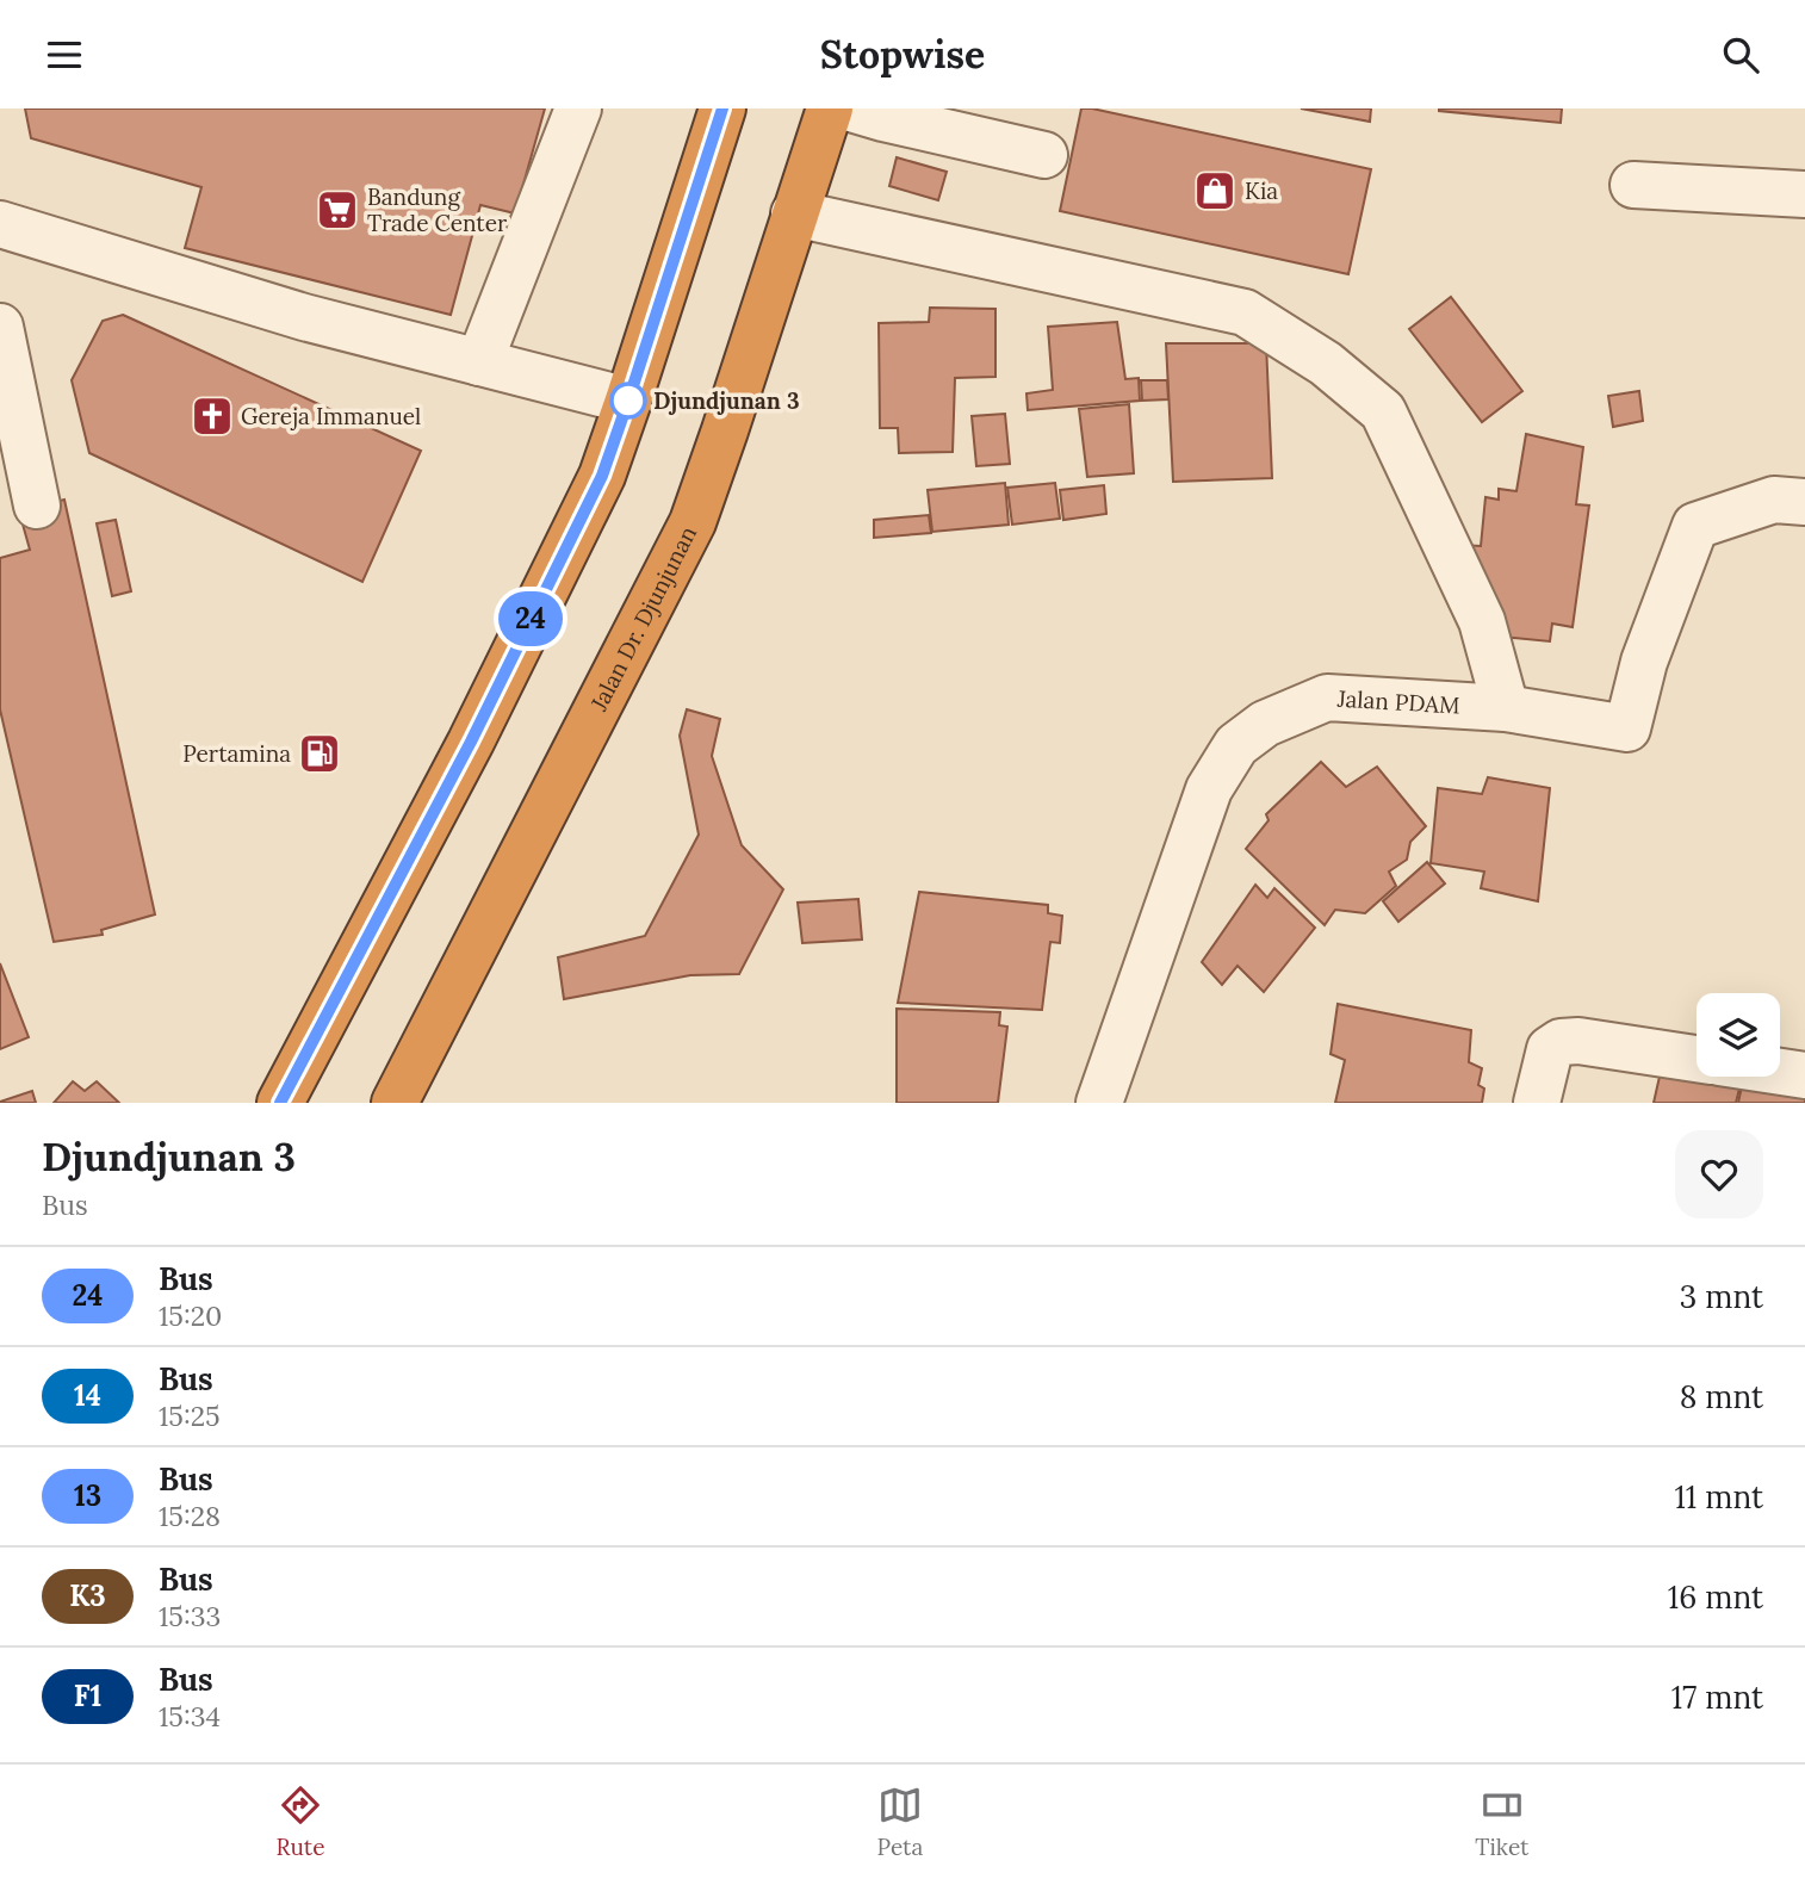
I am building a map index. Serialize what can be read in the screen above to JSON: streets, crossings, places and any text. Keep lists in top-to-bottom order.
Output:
{
  "streets": {
    "highway": ["Jalan Dr. Djunjunan"],
    "street": ["Jalan PDAM"]
  },
  "places": {
    "shop": ["Kia"],
    "supermarket": ["Bandung Trade Center"],
    "other": ["Djundjunan 3"],
    "church": ["Gereja Immanuel"],
    "fuel station": ["Pertamina"]
  },
  "lines": ["bus line 24"],
  "page": {
    "header": "Stopwise",
    "on_map": "24",
    "heading": ["Djundjunan 3", "Bus"],
    "list": [
      {
        "mark": "24",
        "name": "Bus",
        "note": "15:20",
        "value": "3 mnt"
      },
      {
        "mark": "14",
        "name": "Bus",
        "note": "15:25",
        "value": "8 mnt"
      },
      {
        "mark": "13",
        "name": "Bus",
        "note": "15:28",
        "value": "11 mnt"
      },
      {
        "mark": "K3",
        "name": "Bus",
        "note": "15:33",
        "value": "16 mnt"
      },
      {
        "mark": "F1",
        "name": "Bus",
        "note": "15:34",
        "value": "17 mnt"
      }
    ],
    "tabs": ["Rute", "Peta", "Tiket"]
  }
}
